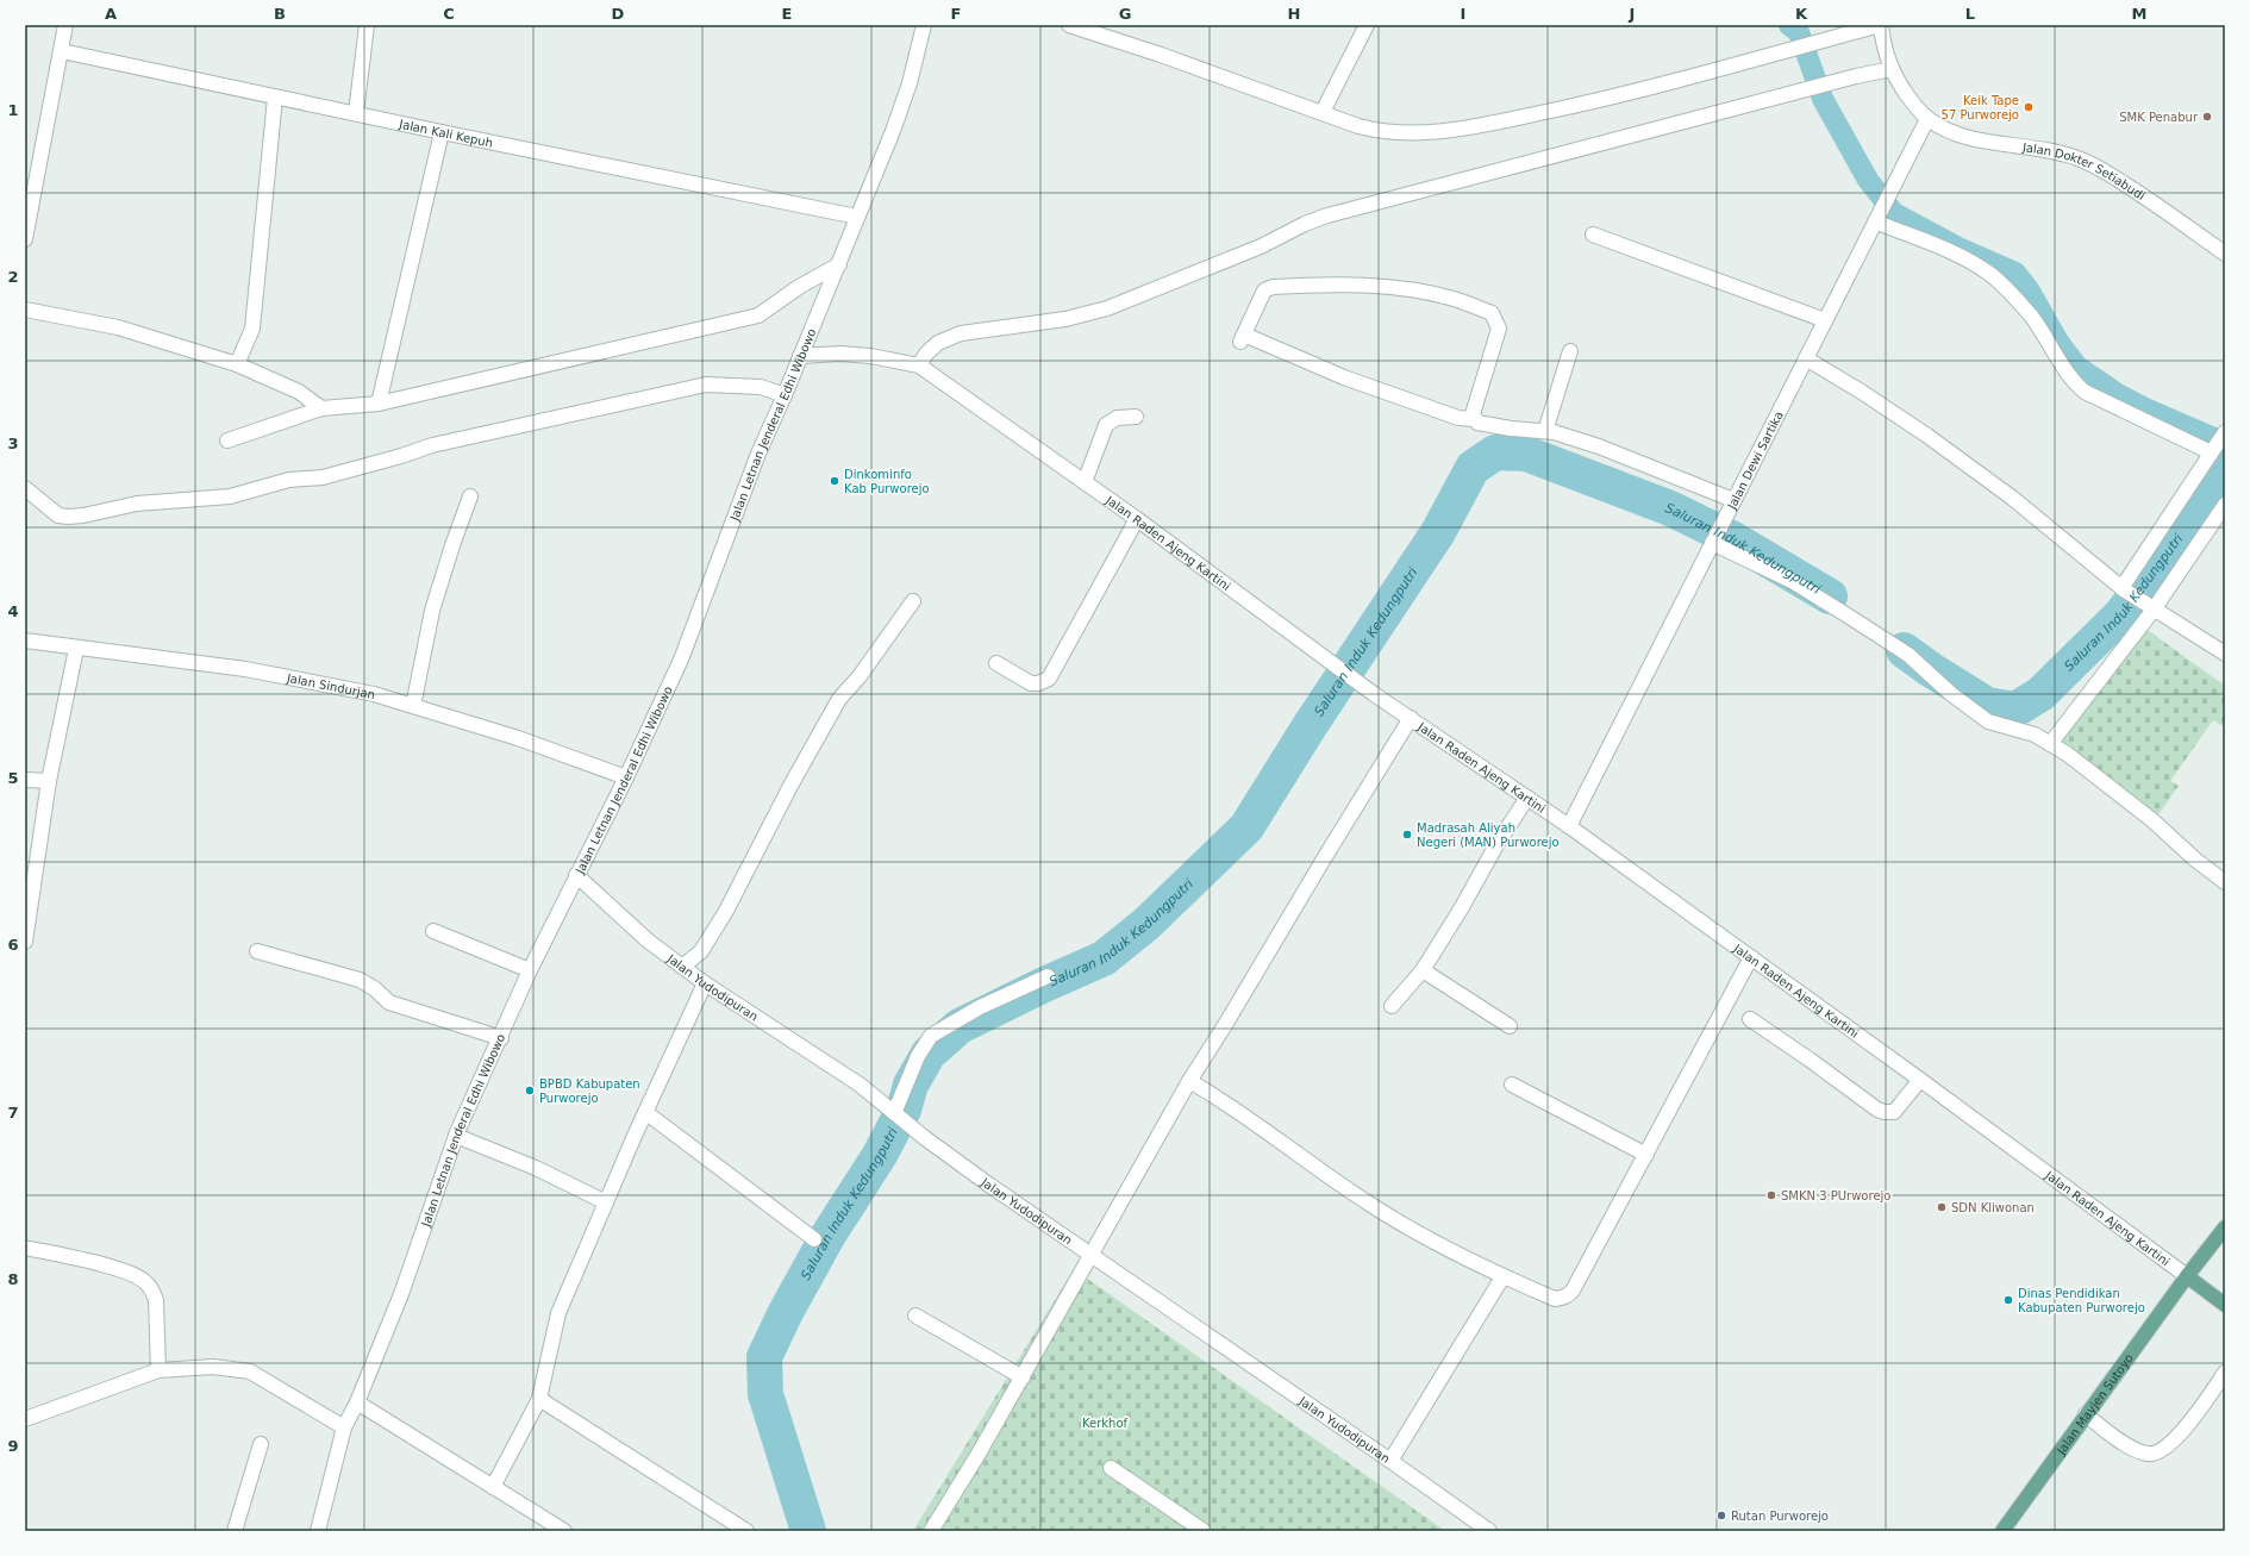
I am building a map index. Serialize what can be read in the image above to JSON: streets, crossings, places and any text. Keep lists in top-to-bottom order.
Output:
{
  "streets": {
    "main road": ["Jalan Mayjen Sutoyo"],
    "street": [
      "Jalan Kali Kepuh",
      "Jalan Dokter Setiabudi",
      "Jalan Letnan Jenderal Edhi Wibowo",
      "Jalan Dewi Sartika",
      "Jalan Raden Ajeng Kartini",
      "Jalan Sindurjan",
      "Jalan Yudodipuran"
    ]
  },
  "crossings": [
    ["Jalan Kali Kepuh", "Jalan Letnan Jenderal Edhi Wibowo"],
    ["Jalan Dokter Setiabudi", "Jalan Dewi Sartika"],
    ["Jalan Letnan Jenderal Edhi Wibowo", "Jalan Raden Ajeng Kartini"],
    ["Jalan Letnan Jenderal Edhi Wibowo", "Jalan Sindurjan"],
    ["Jalan Letnan Jenderal Edhi Wibowo", "Jalan Yudodipuran"],
    ["Jalan Dewi Sartika", "Jalan Raden Ajeng Kartini"],
    ["Jalan Raden Ajeng Kartini", "Jalan Mayjen Sutoyo"]
  ],
  "water": ["Saluran Induk Kedungputri"],
  "parks": ["Kerkhof"],
  "places": [
    "Keik Tape 57 Purworejo",
    "SMK Penabur",
    "Dinkominfo Kab Purworejo",
    "Madrasah Aliyah Negeri (MAN) Purworejo",
    "BPBD Kabupaten Purworejo",
    "SMKN 3 PUrworejo",
    "SDN Kliwonan",
    "Dinas Pendidikan Kabupaten Purworejo",
    "Rutan Purworejo"
  ],
  "grid": {
    "columns": [
      "A",
      "B",
      "C",
      "D",
      "E",
      "F",
      "G",
      "H",
      "I",
      "J",
      "K",
      "L",
      "M"
    ],
    "rows": [
      "1",
      "2",
      "3",
      "4",
      "5",
      "6",
      "7",
      "8",
      "9"
    ]
  }
}
